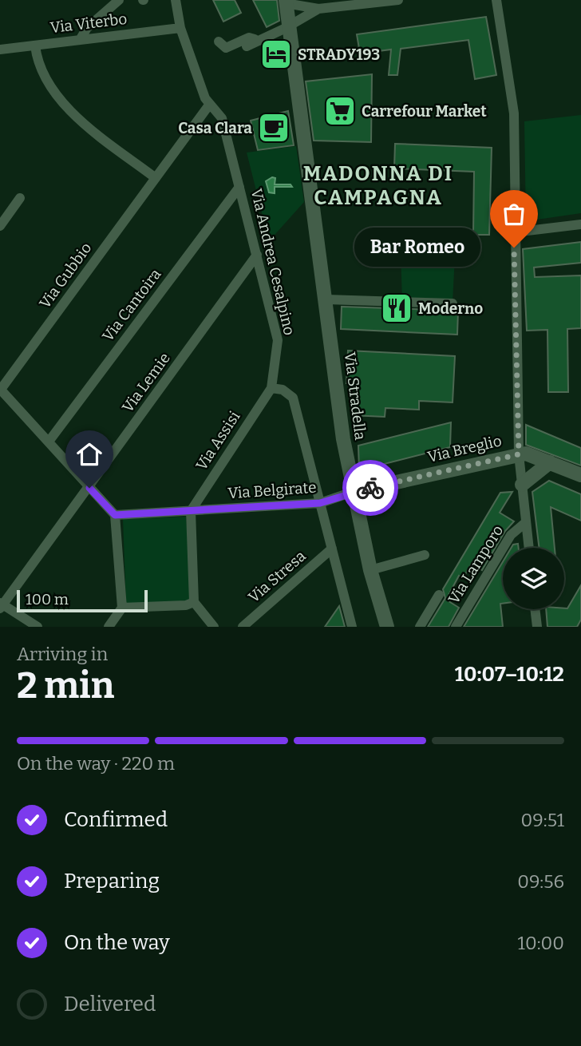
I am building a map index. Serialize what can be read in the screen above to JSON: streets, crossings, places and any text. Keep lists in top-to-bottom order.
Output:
{
  "streets": {
    "street": [
      "Via Viterbo",
      "Via Andrea Cesalpino",
      "Via Gubbio",
      "Via Cantoira",
      "Via Lemie",
      "Via Stradella",
      "Via Assisi",
      "Via Breglio",
      "Via Belgirate",
      "Via Lamporo",
      "Via Stresa"
    ]
  },
  "crossings": [
    ["Via Andrea Cesalpino", "Via Gubbio"],
    ["Via Andrea Cesalpino", "Via Cantoira"],
    ["Via Andrea Cesalpino", "Via Lemie"],
    ["Via Andrea Cesalpino", "Via Assisi"],
    ["Via Stradella", "Via Breglio"],
    ["Via Stradella", "Via Belgirate"],
    ["Via Assisi", "Via Belgirate"],
    ["Via Breglio", "Via Belgirate"]
  ],
  "districts": ["MADONNA DI CAMPAGNA"],
  "places": {
    "hotel": ["STRADY193"],
    "supermarket": ["Carrefour Market"],
    "cafe": ["Casa Clara"],
    "other": ["Bar Romeo"],
    "restaurant": ["Moderno"]
  },
  "scale_bar": "100 m",
  "page": {
    "bubble": "Bar Romeo",
    "scale": "100 m",
    "heading": ["2 min", "Arriving in", "10:07–10:12"],
    "bar": "On the way · 220 m",
    "list": [
      ["Confirmed", "09:51"],
      ["Preparing", "09:56"],
      ["On the way", "10:00"],
      "Delivered"
    ]
  }
}
